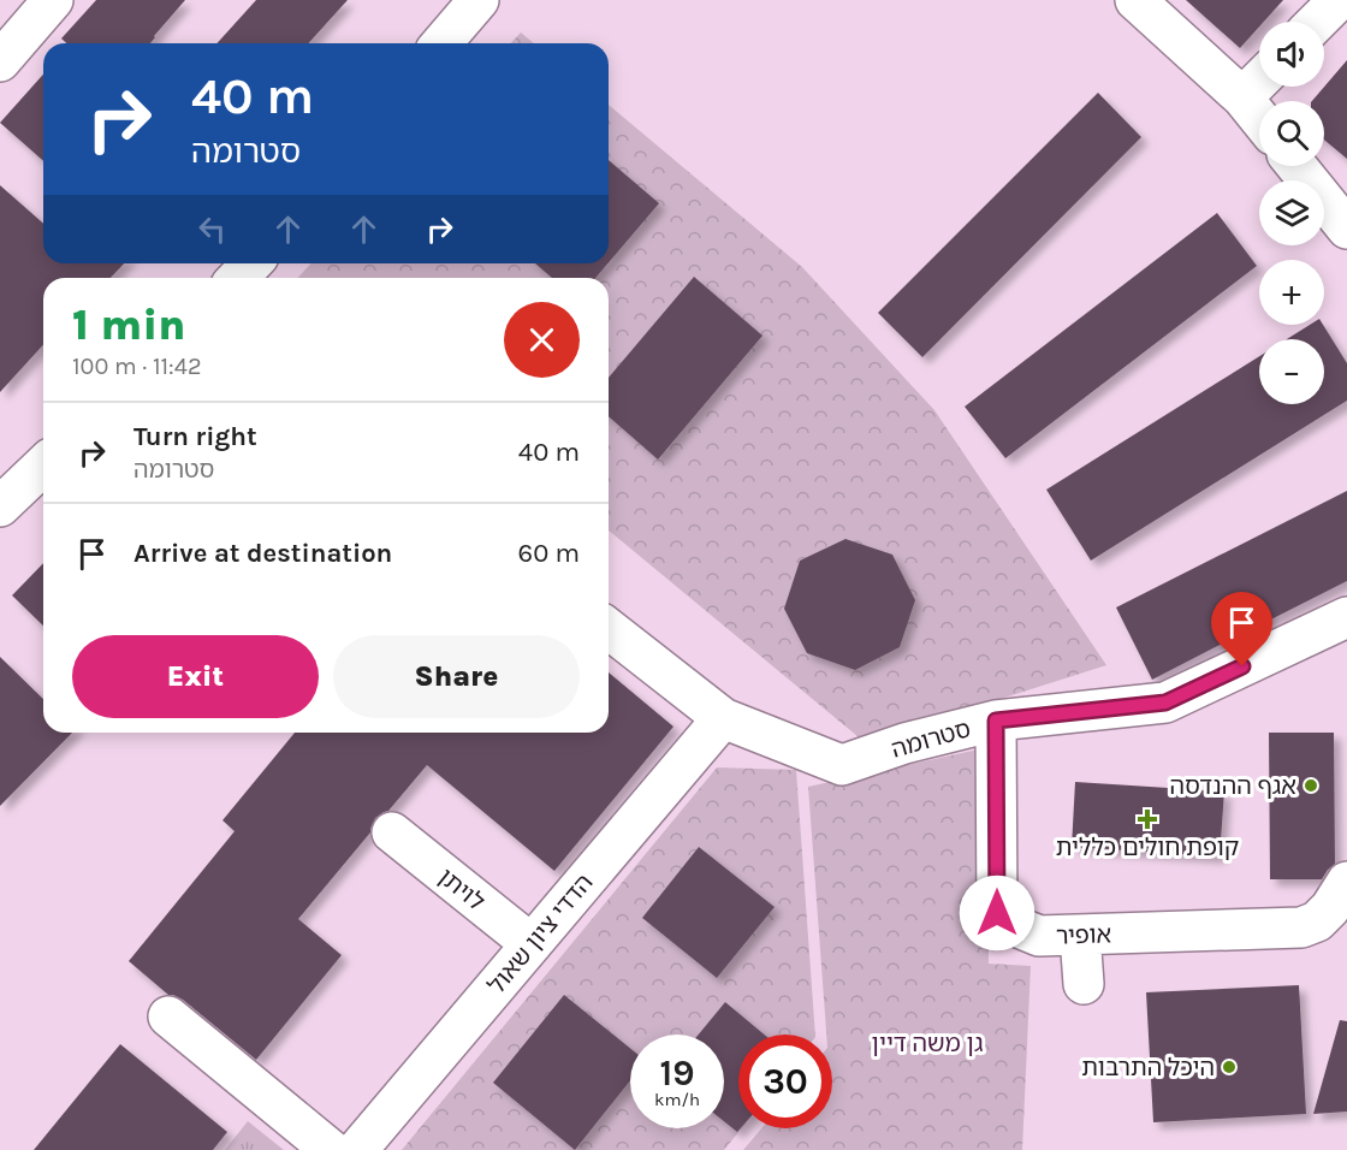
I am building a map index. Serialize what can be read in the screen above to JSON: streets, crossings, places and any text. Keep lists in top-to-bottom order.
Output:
{
  "streets": {
    "street": [
      "סטרומה",
      "לויתן",
      "הדדי ציון שאול",
      "אופיר"
    ]
  },
  "crossings": [
    ["סטרומה", "הדדי ציון שאול"],
    ["סטרומה", "אופיר"],
    ["לויתן", "הדדי ציון שאול"]
  ],
  "parks": ["גן משה דיין"],
  "places": {
    "other": ["אגף ההנדסה", "היכל התרבות"],
    "health": ["קופת חולים כללית"]
  },
  "page": {
    "map_buttons": ["+", "−"],
    "turn": ["40 m", "סטרומה"],
    "heading": ["1 min", "100 m · 11:42"],
    "list": [
      {
        "name": "Turn right",
        "note": "סטרומה",
        "value": "40 m"
      },
      {
        "name": "Arrive at destination",
        "value": "60 m"
      }
    ],
    "buttons": ["Exit", "Share"],
    "speed": "19 km/h",
    "limit": "30"
  }
}
